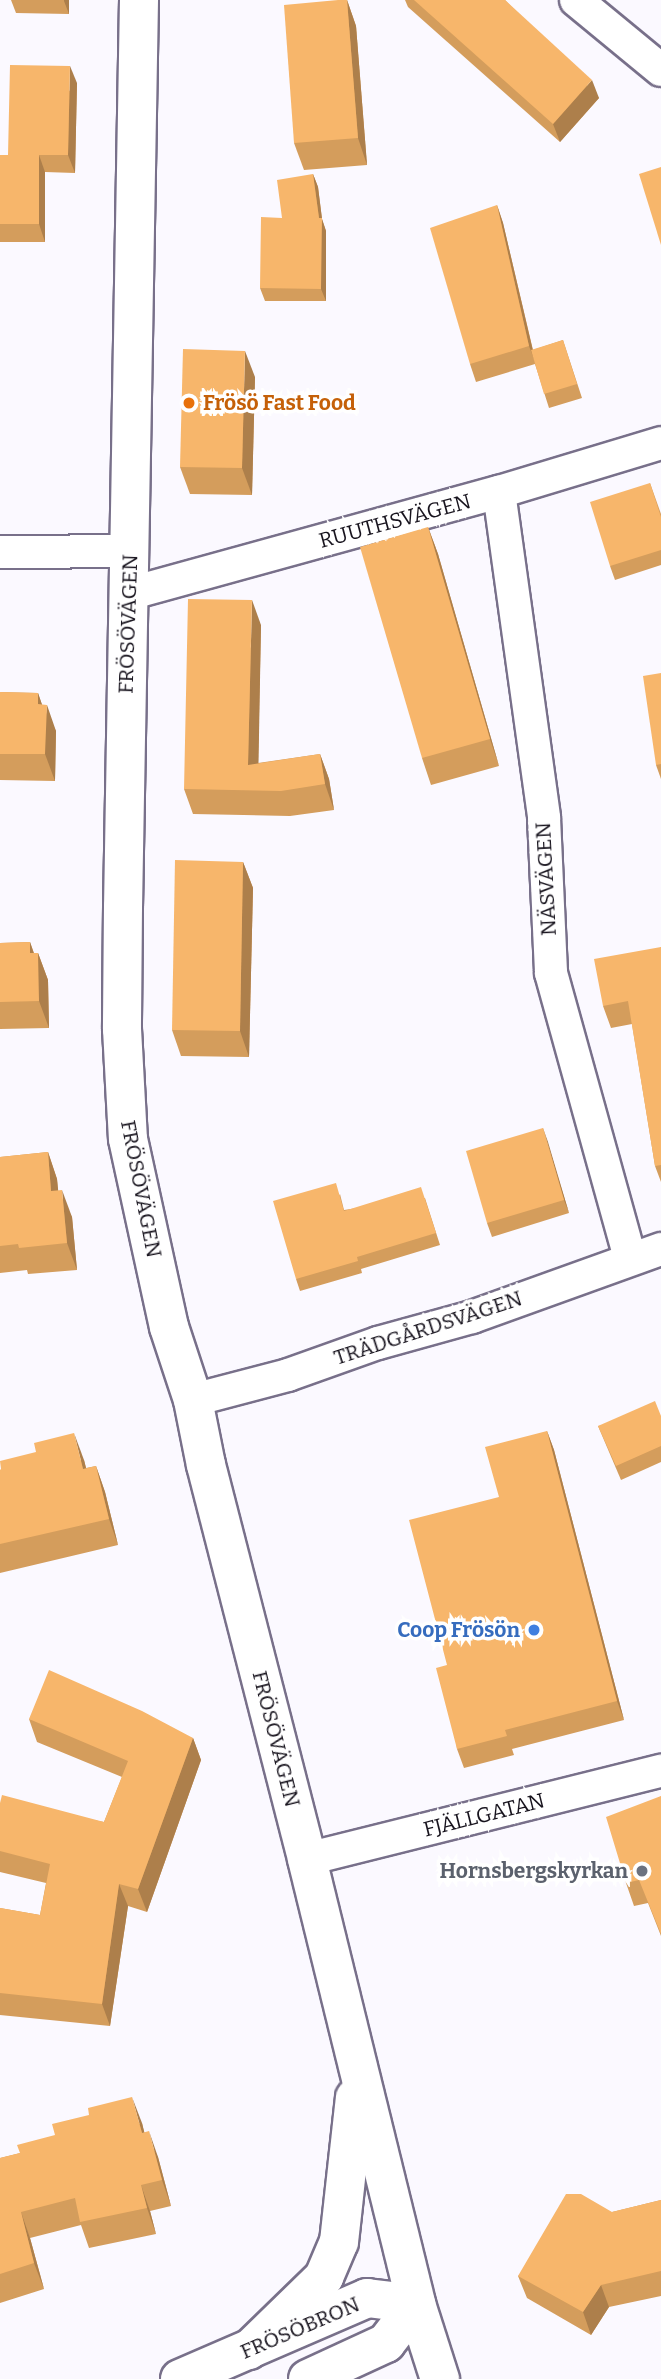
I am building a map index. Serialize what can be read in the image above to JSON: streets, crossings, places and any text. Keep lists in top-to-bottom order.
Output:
{
  "streets": {
    "street": [
      "RUUTHSVÄGEN",
      "FRÖSÖVÄGEN",
      "NÄSVÄGEN",
      "TRÄDGÅRDSVÄGEN",
      "FJÄLLGATAN",
      "FRÖSÖBRON"
    ]
  },
  "crossings": [
    ["RUUTHSVÄGEN", "FRÖSÖVÄGEN"],
    ["RUUTHSVÄGEN", "NÄSVÄGEN"],
    ["FRÖSÖVÄGEN", "TRÄDGÅRDSVÄGEN"],
    ["FRÖSÖVÄGEN", "FJÄLLGATAN"],
    ["FRÖSÖVÄGEN", "FRÖSÖBRON"],
    ["NÄSVÄGEN", "TRÄDGÅRDSVÄGEN"]
  ],
  "places": ["Frösö Fast Food", "Coop Frösön", "Hornsbergskyrkan"]
}
